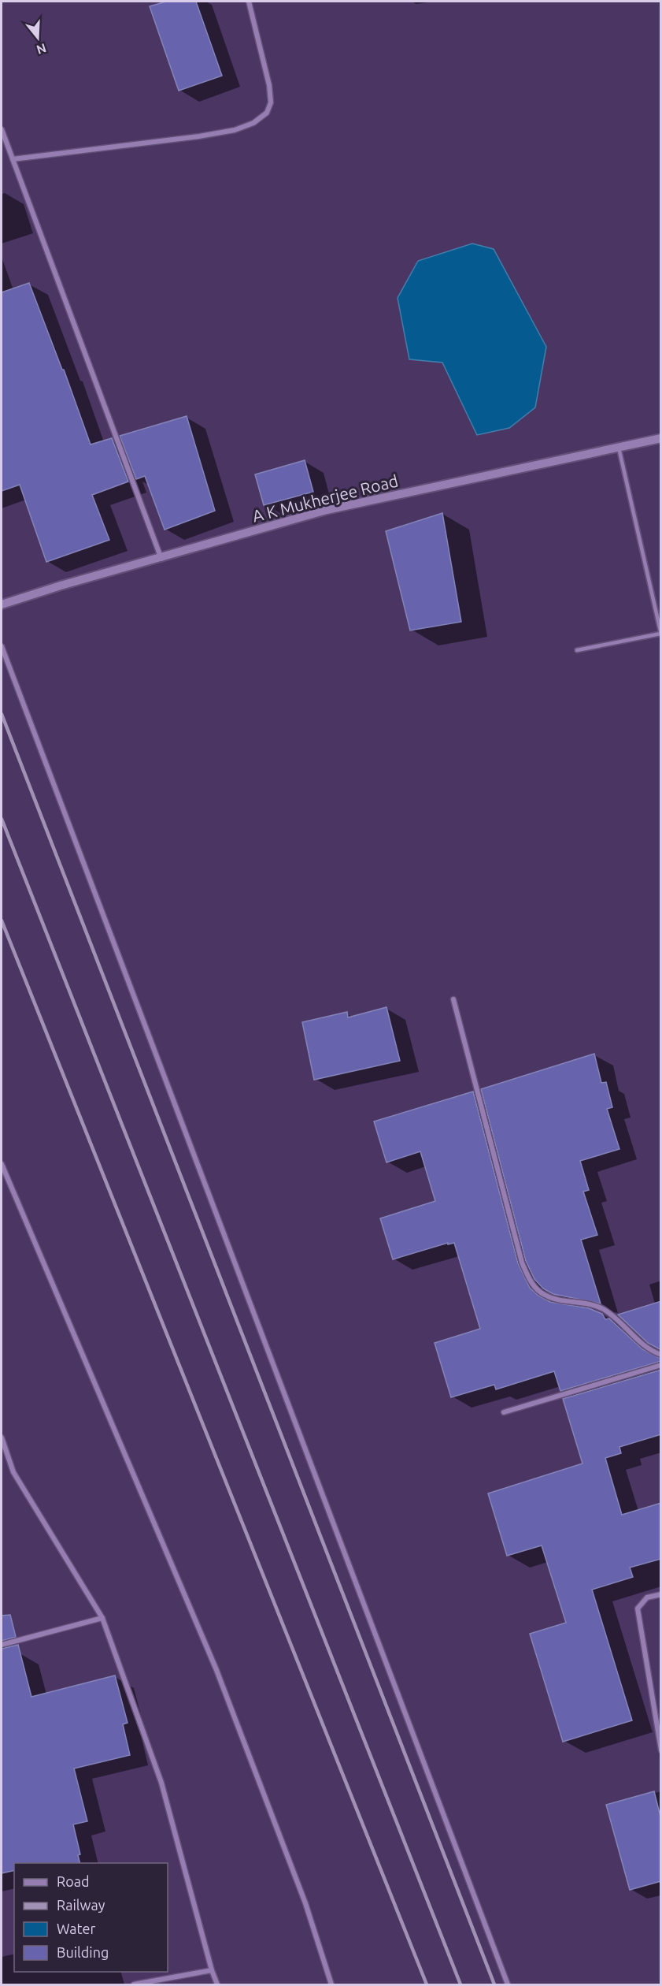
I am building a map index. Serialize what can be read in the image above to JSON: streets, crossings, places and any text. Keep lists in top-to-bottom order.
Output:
{
  "streets": {
    "street": ["A K Mukherjee Road"]
  },
  "legend": [
    "Road",
    "Railway",
    "Water",
    "Building"
  ],
  "north": "bottom"
}
